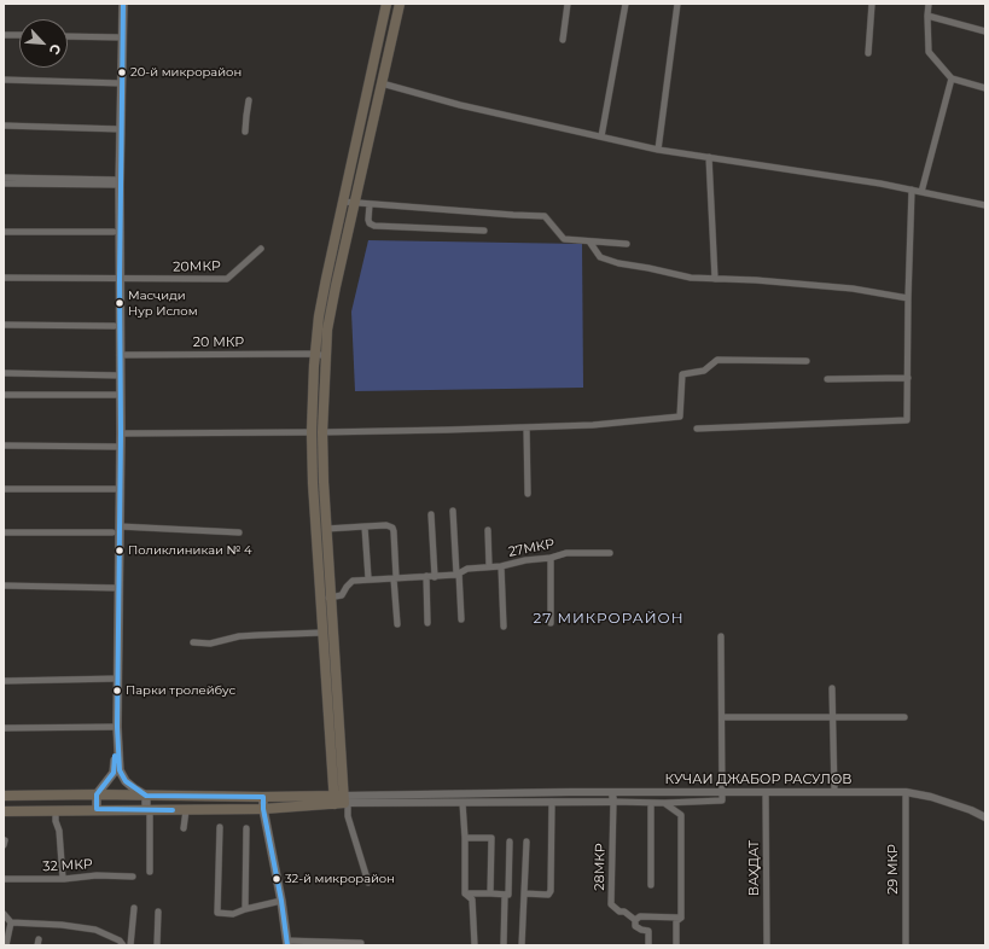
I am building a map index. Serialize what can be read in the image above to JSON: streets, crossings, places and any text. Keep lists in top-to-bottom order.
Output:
{
  "streets": {
    "street": [
      "20МКР",
      "20 МКР",
      "27МКР",
      "КУЧАИ ДЖАБОР РАСУЛОВ",
      "32 МКР",
      "28МКР",
      "ВАҲДАТ",
      "29 МКР"
    ]
  },
  "crossings": [
    ["КУЧАИ ДЖАБОР РАСУЛОВ", "ВАҲДАТ"],
    ["КУЧАИ ДЖАБОР РАСУЛОВ", "29 МКР"]
  ],
  "districts": ["27 МИКРОРАЙОН"],
  "places": [
    "20-й микрорайон",
    "Масҷиди Нур Ислом",
    "Поликлиникаи № 4",
    "Парки тролейбус",
    "32-й микрорайон"
  ],
  "north": "bottom right"
}
